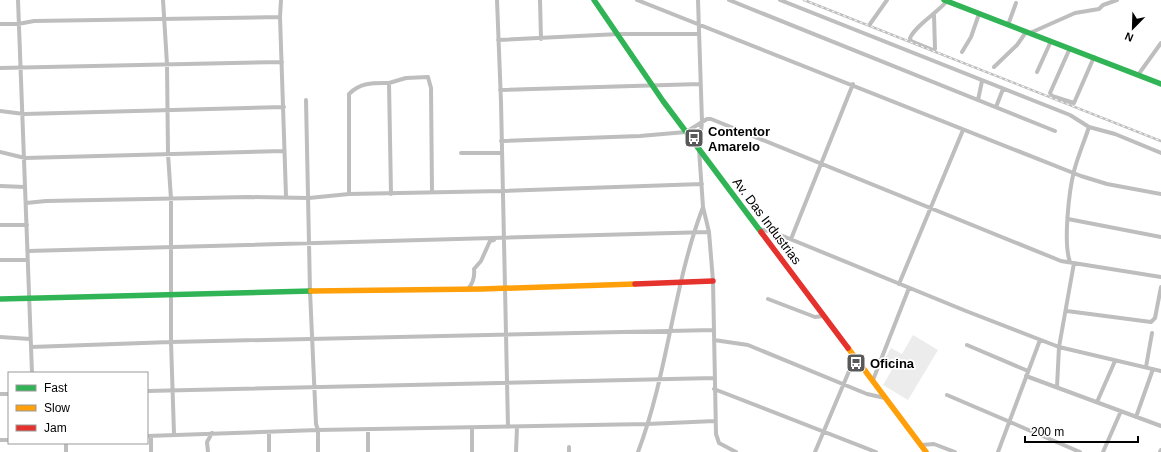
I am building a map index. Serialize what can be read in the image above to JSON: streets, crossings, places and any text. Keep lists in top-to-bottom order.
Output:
{
  "streets": {
    "street": ["Av. Das Industrias"]
  },
  "places": {
    "bus stop": ["Contentor Amarelo", "Oficina"]
  },
  "legend": ["Fast", "Slow", "Jam"],
  "scale_bar": "200 m",
  "north": "bottom left"
}
